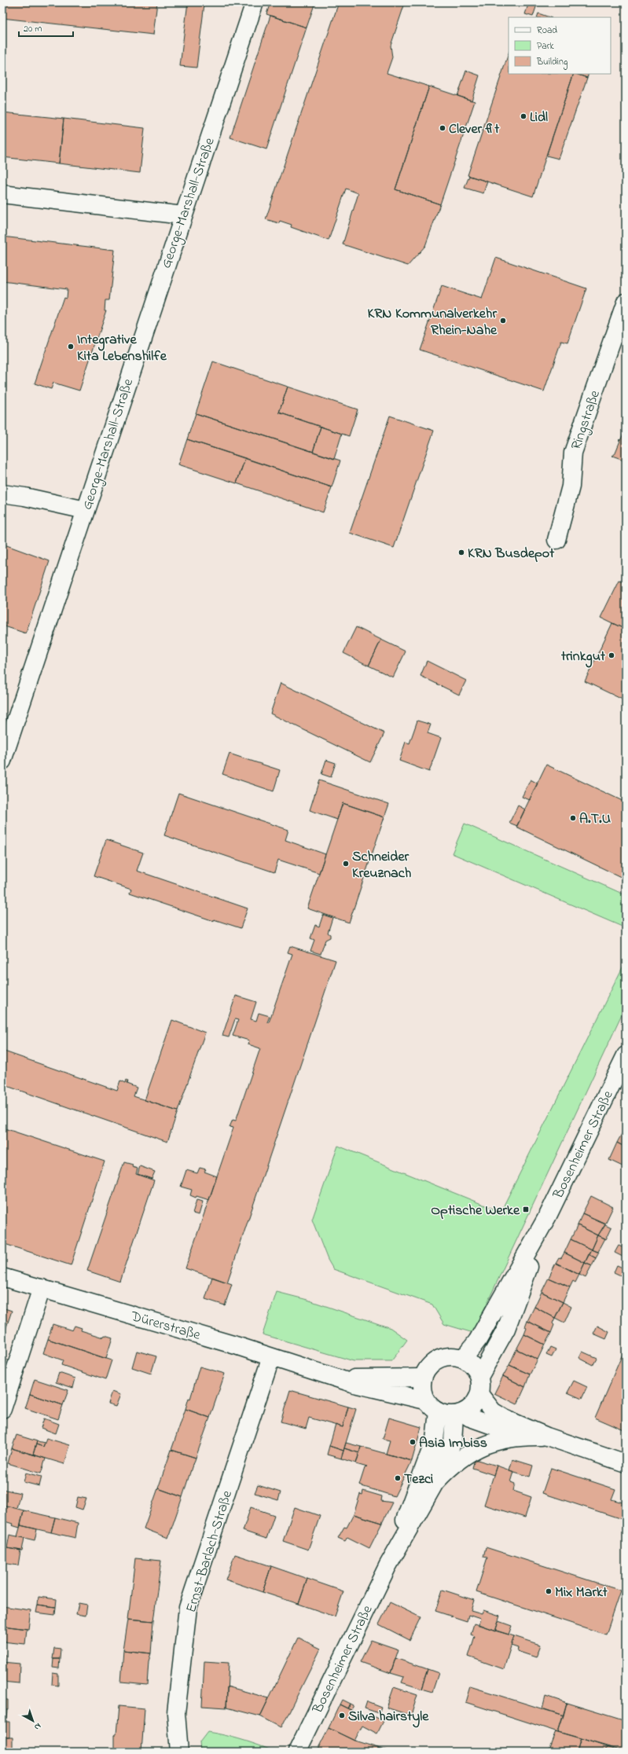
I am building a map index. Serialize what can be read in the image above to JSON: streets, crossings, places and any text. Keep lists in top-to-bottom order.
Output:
{
  "streets": {
    "street": [
      "George-Marshall-Straße",
      "Ringstraße",
      "Bosenheimer Straße",
      "Dürerstraße",
      "Ernst-Barlach-Straße"
    ]
  },
  "crossings": [
    ["Bosenheimer Straße", "Dürerstraße"],
    ["Dürerstraße", "Ernst-Barlach-Straße"]
  ],
  "places": {
    "other": [
      "Lidl",
      "Clever fit",
      "KRN Kommunalverkehr Rhein-Nahe",
      "Integrative Kita Lebenshilfe",
      "KRN Busdepot",
      "trinkgut",
      "A.T.U",
      "Schneider Kreuznach",
      "Asia Imbiss",
      "Tezci",
      "Mix Markt",
      "Silva hairstyle"
    ],
    "transit": ["Optische Werke"]
  },
  "legend": ["Road", "Park", "Building"],
  "scale_bar": "20 m",
  "north": "bottom right"
}
